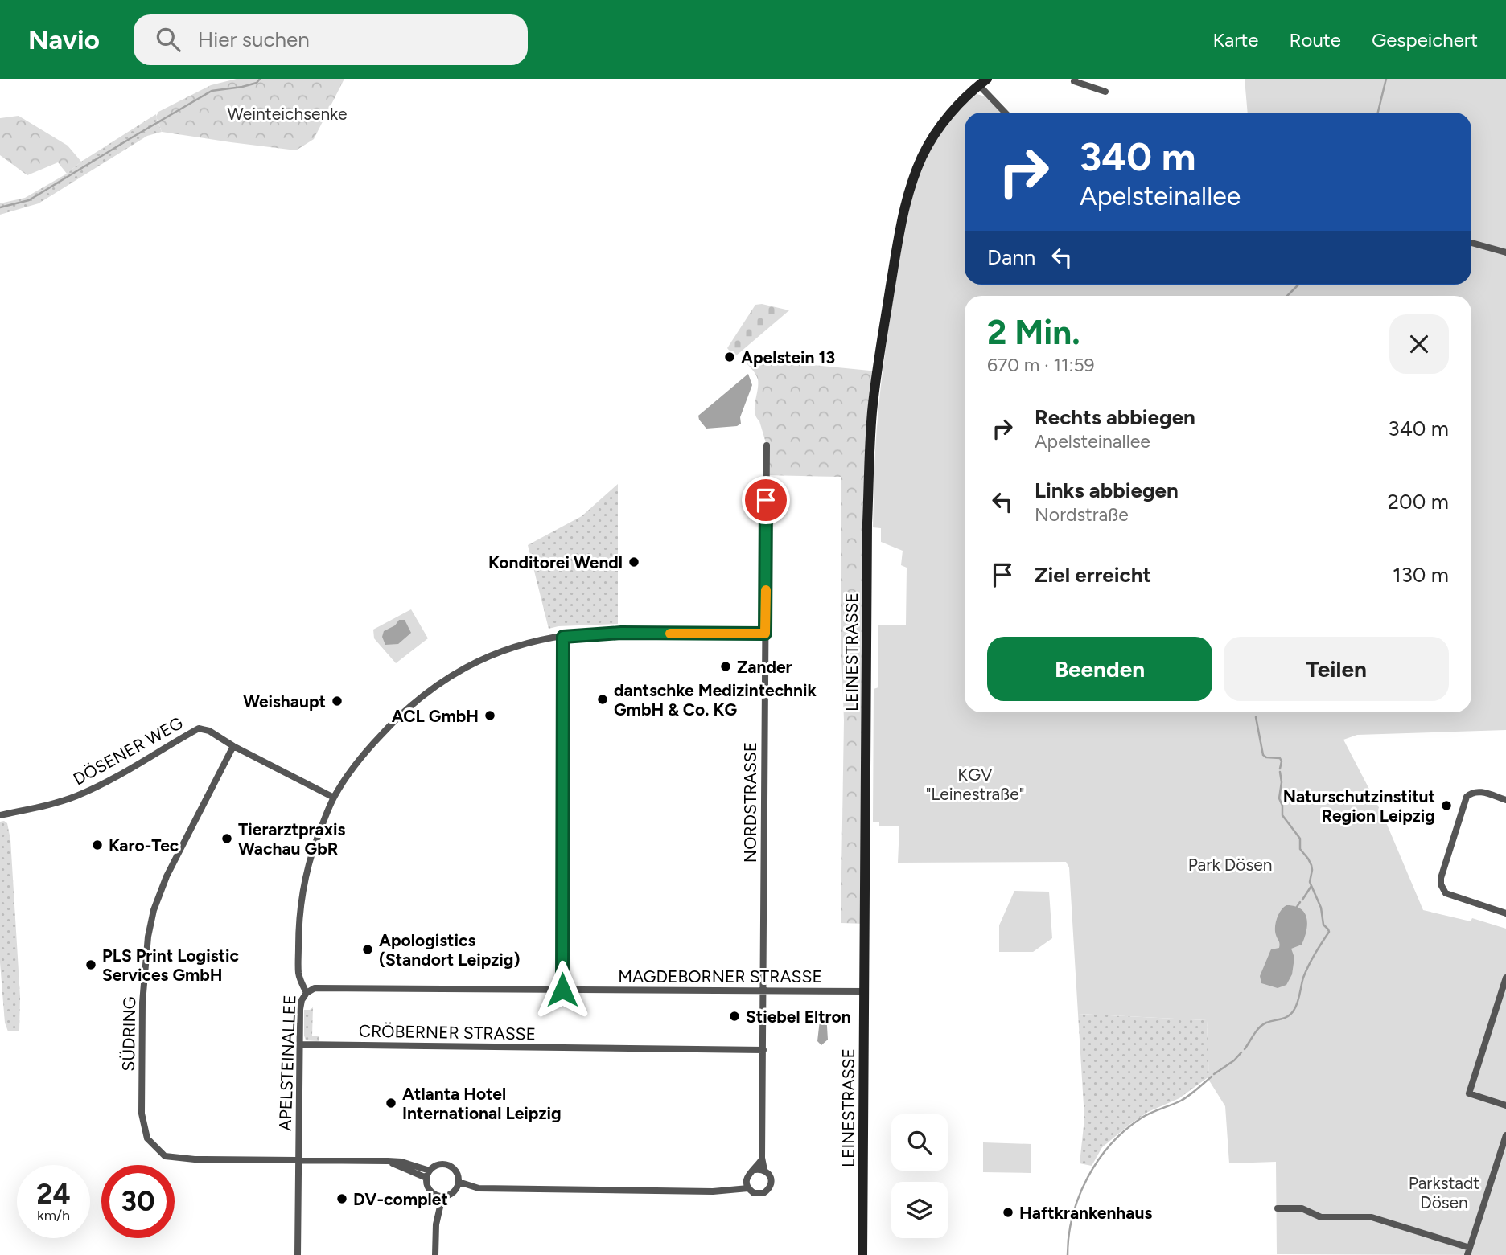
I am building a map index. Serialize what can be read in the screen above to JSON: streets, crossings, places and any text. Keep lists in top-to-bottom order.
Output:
{
  "streets": {
    "main road": ["LEINESTRASSE"],
    "street": [
      "DÖSENER WEG",
      "NORDSTRASSE",
      "MAGDEBORNER STRASSE",
      "CRÖBERNER STRASSE",
      "SÜDRING",
      "APELSTEINALLEE"
    ]
  },
  "crossings": [
    ["LEINESTRASSE", "MAGDEBORNER STRASSE"],
    ["DÖSENER WEG", "SÜDRING"],
    ["NORDSTRASSE", "MAGDEBORNER STRASSE"],
    ["NORDSTRASSE", "CRÖBERNER STRASSE"],
    ["NORDSTRASSE", "SÜDRING"],
    ["NORDSTRASSE", "APELSTEINALLEE"],
    ["MAGDEBORNER STRASSE", "APELSTEINALLEE"],
    ["CRÖBERNER STRASSE", "APELSTEINALLEE"],
    ["SÜDRING", "APELSTEINALLEE"]
  ],
  "parks": [
    "Weinteichsenke",
    "KGV \"Leinestraße\"",
    "Park Dösen",
    "Parkstadt Dösen"
  ],
  "places": [
    "Apelstein 13",
    "Konditorei Wendl",
    "Zander",
    "dantschke Medizintechnik GmbH & Co. KG",
    "Weishaupt",
    "ACL GmbH",
    "Naturschutzinstitut Region Leipzig",
    "Tierarztpraxis Wachau GbR",
    "Karo-Tec",
    "Apologistics (Standort Leipzig)",
    "PLS Print Logistic Services GmbH",
    "Stiebel Eltron",
    "Atlanta Hotel International Leipzig",
    "DV-complet",
    "Haftkrankenhaus"
  ],
  "page": {
    "header": "Navio",
    "search": "Hier suchen",
    "nav": ["Karte", "Route", "Gespeichert"],
    "turn": ["340 m", "Apelsteinallee"],
    "then": "Dann",
    "heading": ["2 Min.", "670 m · 11:59"],
    "list": [
      {
        "name": "Rechts abbiegen",
        "note": "Apelsteinallee",
        "value": "340 m"
      },
      {
        "name": "Links abbiegen",
        "note": "Nordstraße",
        "value": "200 m"
      },
      {
        "name": "Ziel erreicht",
        "value": "130 m"
      }
    ],
    "buttons": ["Beenden", "Teilen"],
    "speed": "24 km/h",
    "limit": "30"
  }
}
